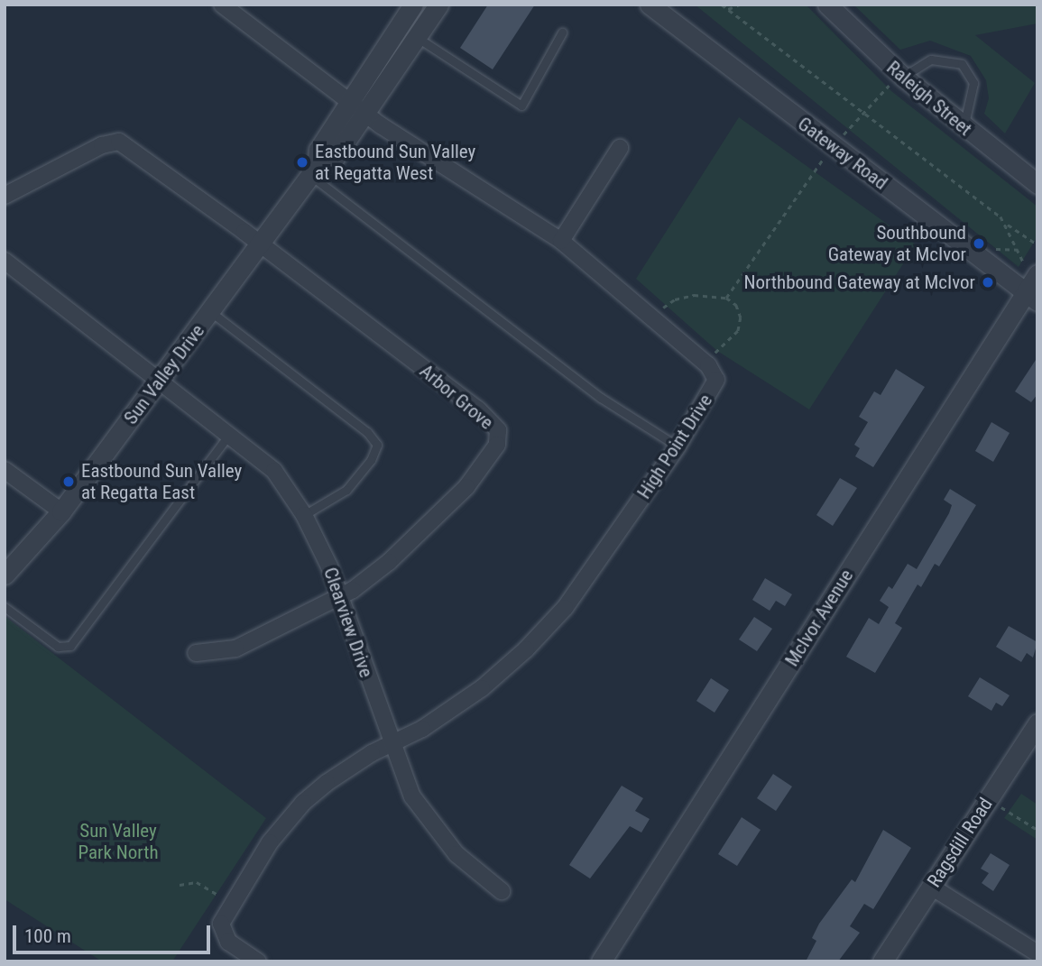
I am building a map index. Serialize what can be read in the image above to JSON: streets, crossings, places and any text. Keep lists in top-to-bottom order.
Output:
{
  "streets": {
    "street": [
      "Raleigh Street",
      "Gateway Road",
      "Sun Valley Drive",
      "Arbor Grove",
      "High Point Drive",
      "McIvor Avenue",
      "Clearview Drive",
      "Ragsdill Road"
    ]
  },
  "crossings": [
    ["Gateway Road", "McIvor Avenue"],
    ["Sun Valley Drive", "Arbor Grove"],
    ["Sun Valley Drive", "High Point Drive"],
    ["Sun Valley Drive", "Clearview Drive"],
    ["Arbor Grove", "Clearview Drive"],
    ["High Point Drive", "Clearview Drive"]
  ],
  "parks": ["Sun Valley Park North"],
  "places": [
    "Eastbound Sun Valley at Regatta West",
    "Southbound Gateway at McIvor",
    "Northbound Gateway at McIvor",
    "Eastbound Sun Valley at Regatta East"
  ],
  "scale_bar": "100 m"
}
